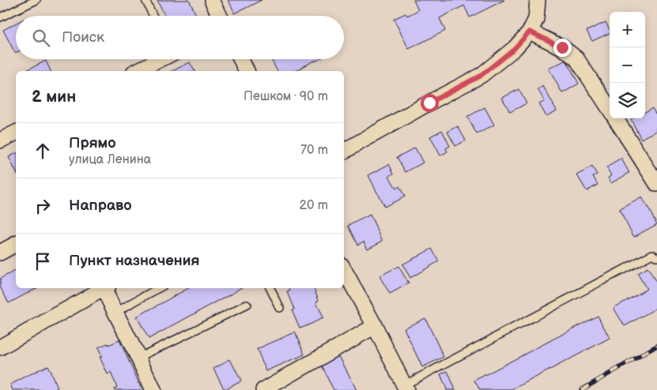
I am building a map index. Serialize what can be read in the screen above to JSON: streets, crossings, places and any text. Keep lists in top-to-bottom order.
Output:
{
  "page": {
    "map_buttons": ["+", "−"],
    "search": "Поиск",
    "heading": ["2 мин", "Пешком · 90 m"],
    "list": [
      ["Прямо", "улица Ленина", "70 m"],
      ["Направо", "20 m"],
      "Пункт назначения"
    ]
  }
}
